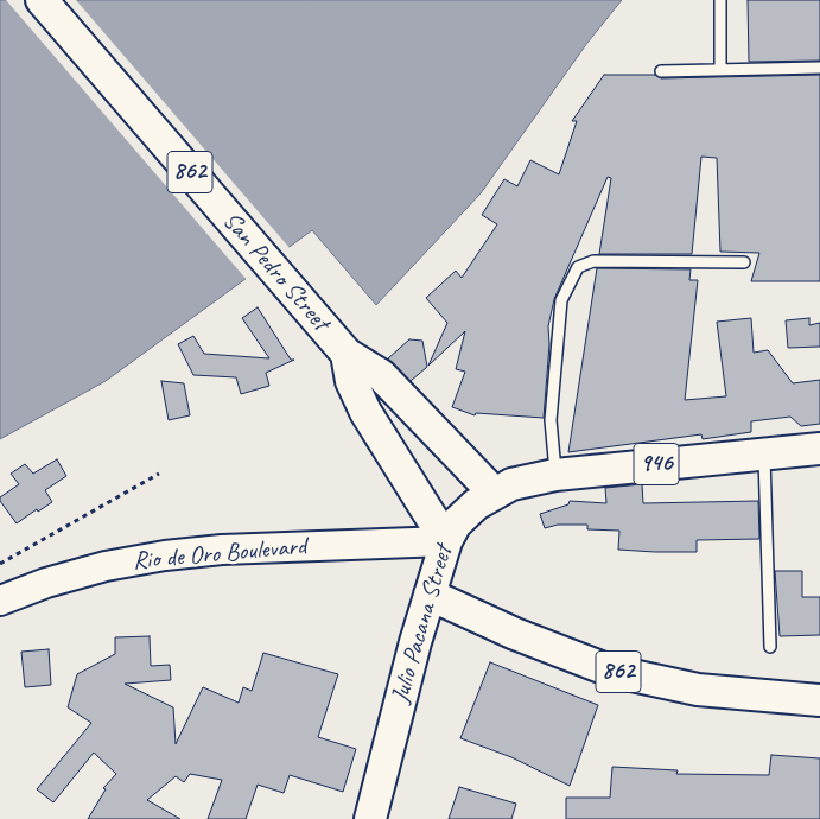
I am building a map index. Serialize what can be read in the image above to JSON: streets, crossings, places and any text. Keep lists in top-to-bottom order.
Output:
{
  "streets": {
    "main road": [
      "862",
      "San Pedro Street",
      "946",
      "Rio de Oro Boulevard",
      "Julio Pacana Street"
    ]
  },
  "crossings": [
    ["862", "Julio Pacana Street"],
    ["San Pedro Street", "Rio de Oro Boulevard"],
    ["San Pedro Street", "Julio Pacana Street"],
    ["Rio de Oro Boulevard", "Julio Pacana Street"]
  ]
}
